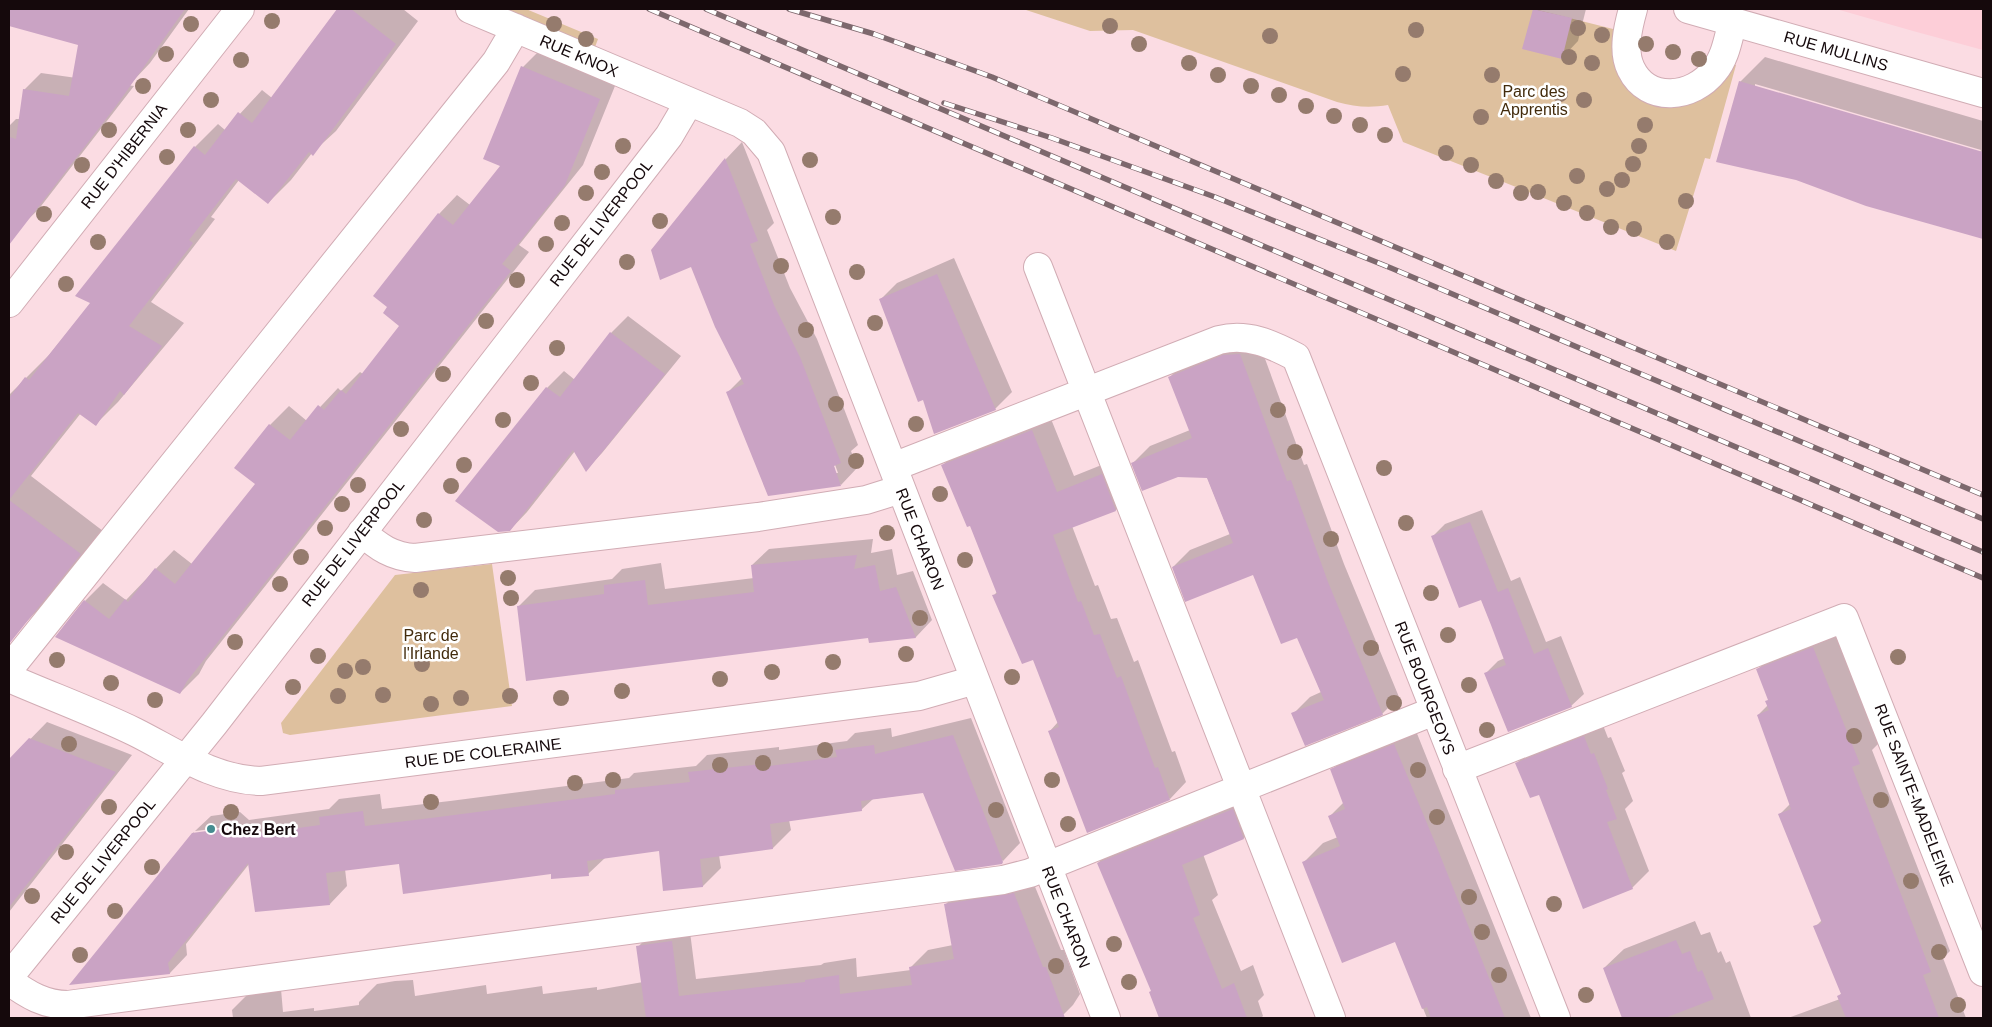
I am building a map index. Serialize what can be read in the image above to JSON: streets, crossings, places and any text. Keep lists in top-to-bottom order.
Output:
{
  "streets": {
    "street": [
      "RUE MULLINS",
      "RUE KNOX",
      "RUE D'HIBERNIA",
      "RUE DE LIVERPOOL",
      "RUE CHARON",
      "RUE BOURGEOYS",
      "RUE DE COLERAINE",
      "RUE SAINTE-MADELEINE"
    ]
  },
  "crossings": [
    ["RUE KNOX", "RUE DE LIVERPOOL"],
    ["RUE KNOX", "RUE CHARON"],
    ["RUE DE LIVERPOOL", "RUE CHARON"],
    ["RUE DE LIVERPOOL", "RUE DE COLERAINE"],
    ["RUE CHARON", "RUE DE COLERAINE"],
    ["RUE BOURGEOYS", "RUE SAINTE-MADELEINE"]
  ],
  "parks": ["Parc des Apprentis", "Parc de l'Irlande"],
  "places": ["Chez Bert"]
}
